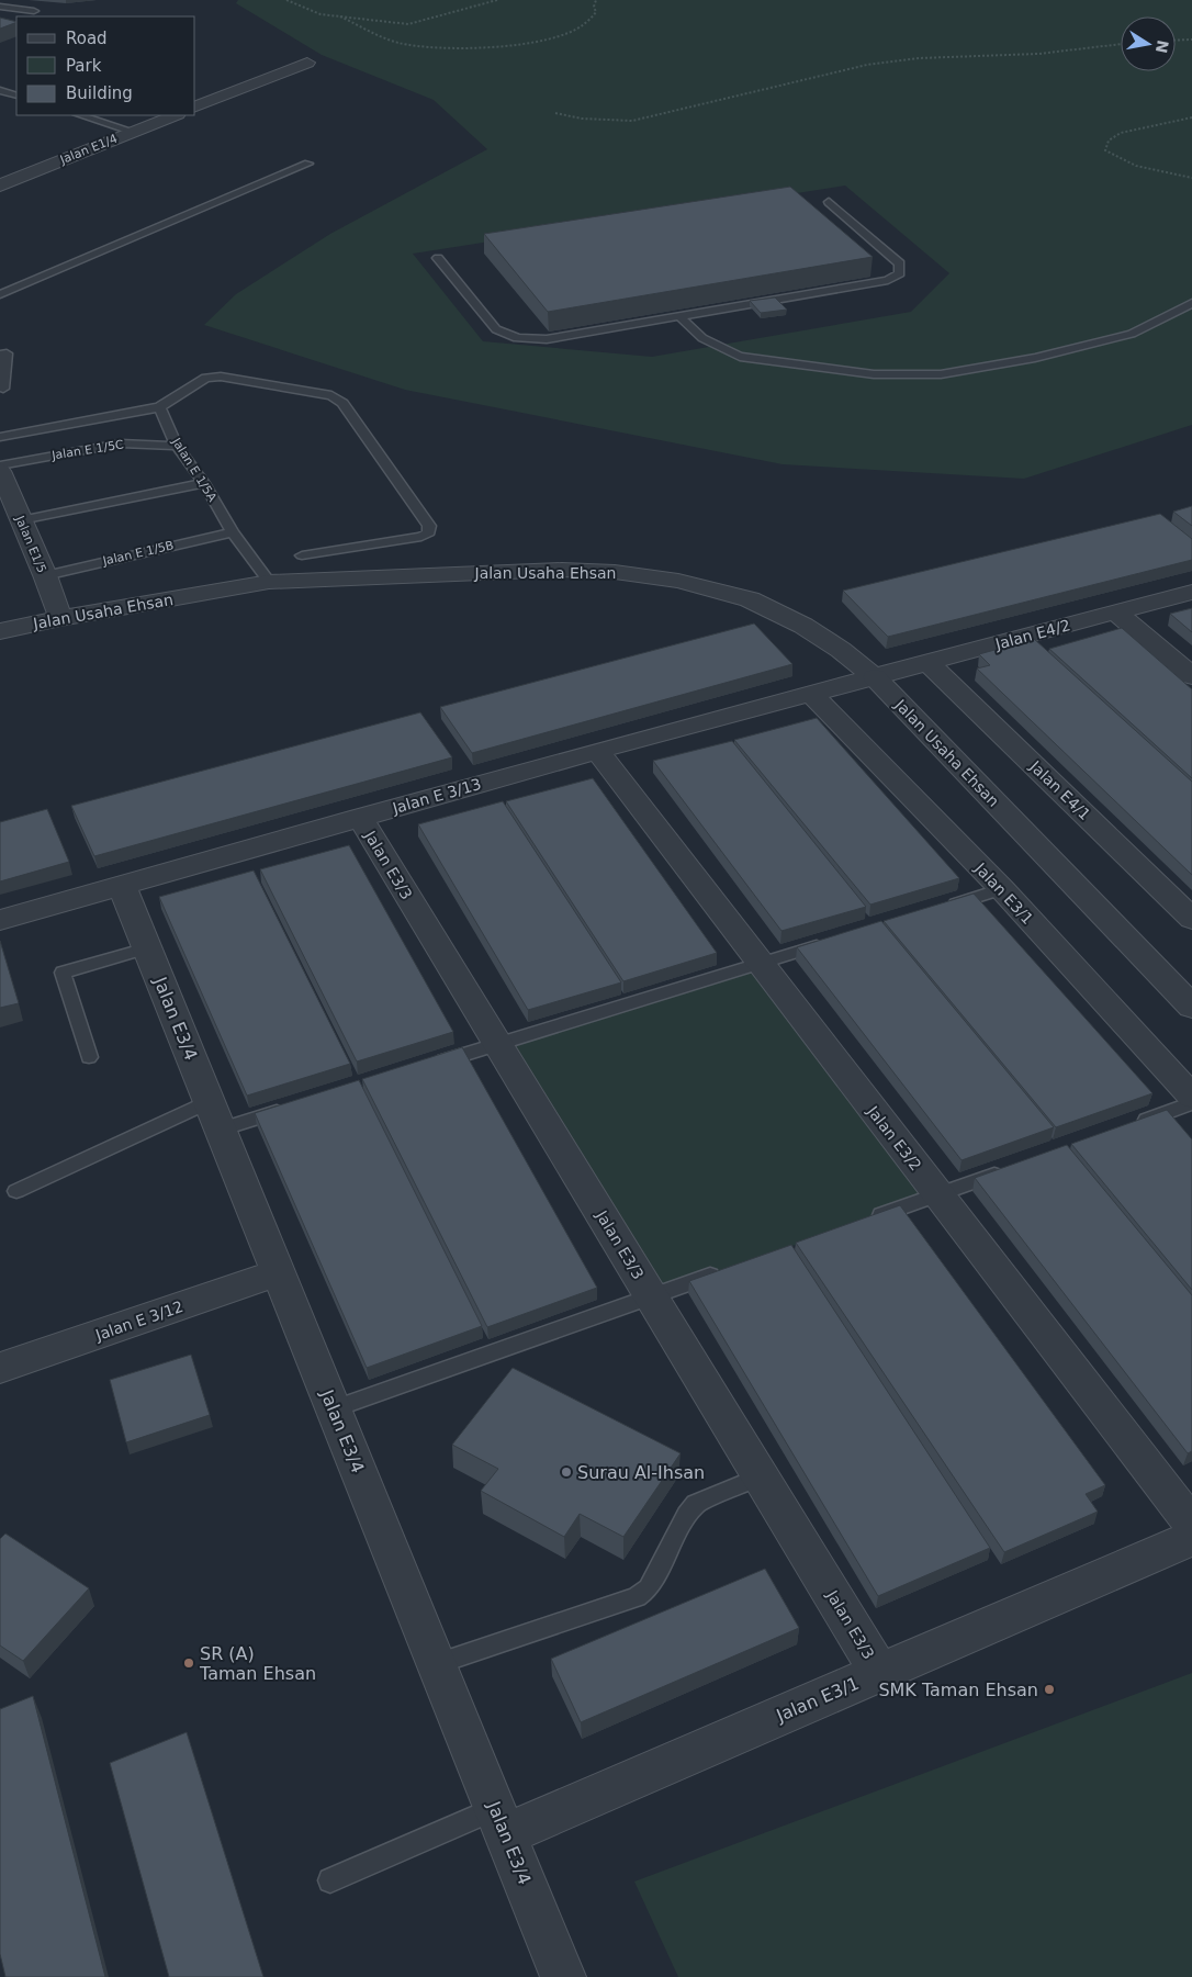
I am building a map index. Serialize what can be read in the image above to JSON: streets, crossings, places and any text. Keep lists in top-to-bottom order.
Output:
{
  "streets": {
    "street": [
      "Jalan E1/4",
      "Jalan E1/5",
      "Jalan Usaha Ehsan",
      "Jalan E4/2",
      "Jalan E4/1",
      "Jalan E 3/13",
      "Jalan E3/3",
      "Jalan E3/1",
      "Jalan E3/4",
      "Jalan E3/2",
      "Jalan E 3/12"
    ],
    "lane": ["Jalan E 1/5C", "Jalan E 1/5A", "Jalan E 1/5B"]
  },
  "crossings": [
    ["Jalan E 1/5C", "Jalan E 1/5A"],
    ["Jalan E 1/5A", "Jalan E 1/5B"],
    ["Jalan E 1/5A", "Jalan Usaha Ehsan"],
    ["Jalan E1/5", "Jalan E 1/5B"],
    ["Jalan E1/5", "Jalan Usaha Ehsan"],
    ["Jalan Usaha Ehsan", "Jalan E4/2"],
    ["Jalan Usaha Ehsan", "Jalan E 3/13"],
    ["Jalan E4/2", "Jalan E4/1"],
    ["Jalan E4/2", "Jalan E 3/13"],
    ["Jalan E 3/13", "Jalan E3/3"],
    ["Jalan E 3/13", "Jalan E3/1"],
    ["Jalan E 3/13", "Jalan E3/4"],
    ["Jalan E 3/13", "Jalan E3/2"],
    ["Jalan E3/3", "Jalan E3/1"],
    ["Jalan E3/1", "Jalan E3/4"],
    ["Jalan E3/4", "Jalan E 3/12"]
  ],
  "places": ["Surau Al-Ihsan", "SR (A) Taman Ehsan", "SMK Taman Ehsan"],
  "legend": ["Road", "Park", "Building"],
  "north": "right"
}
